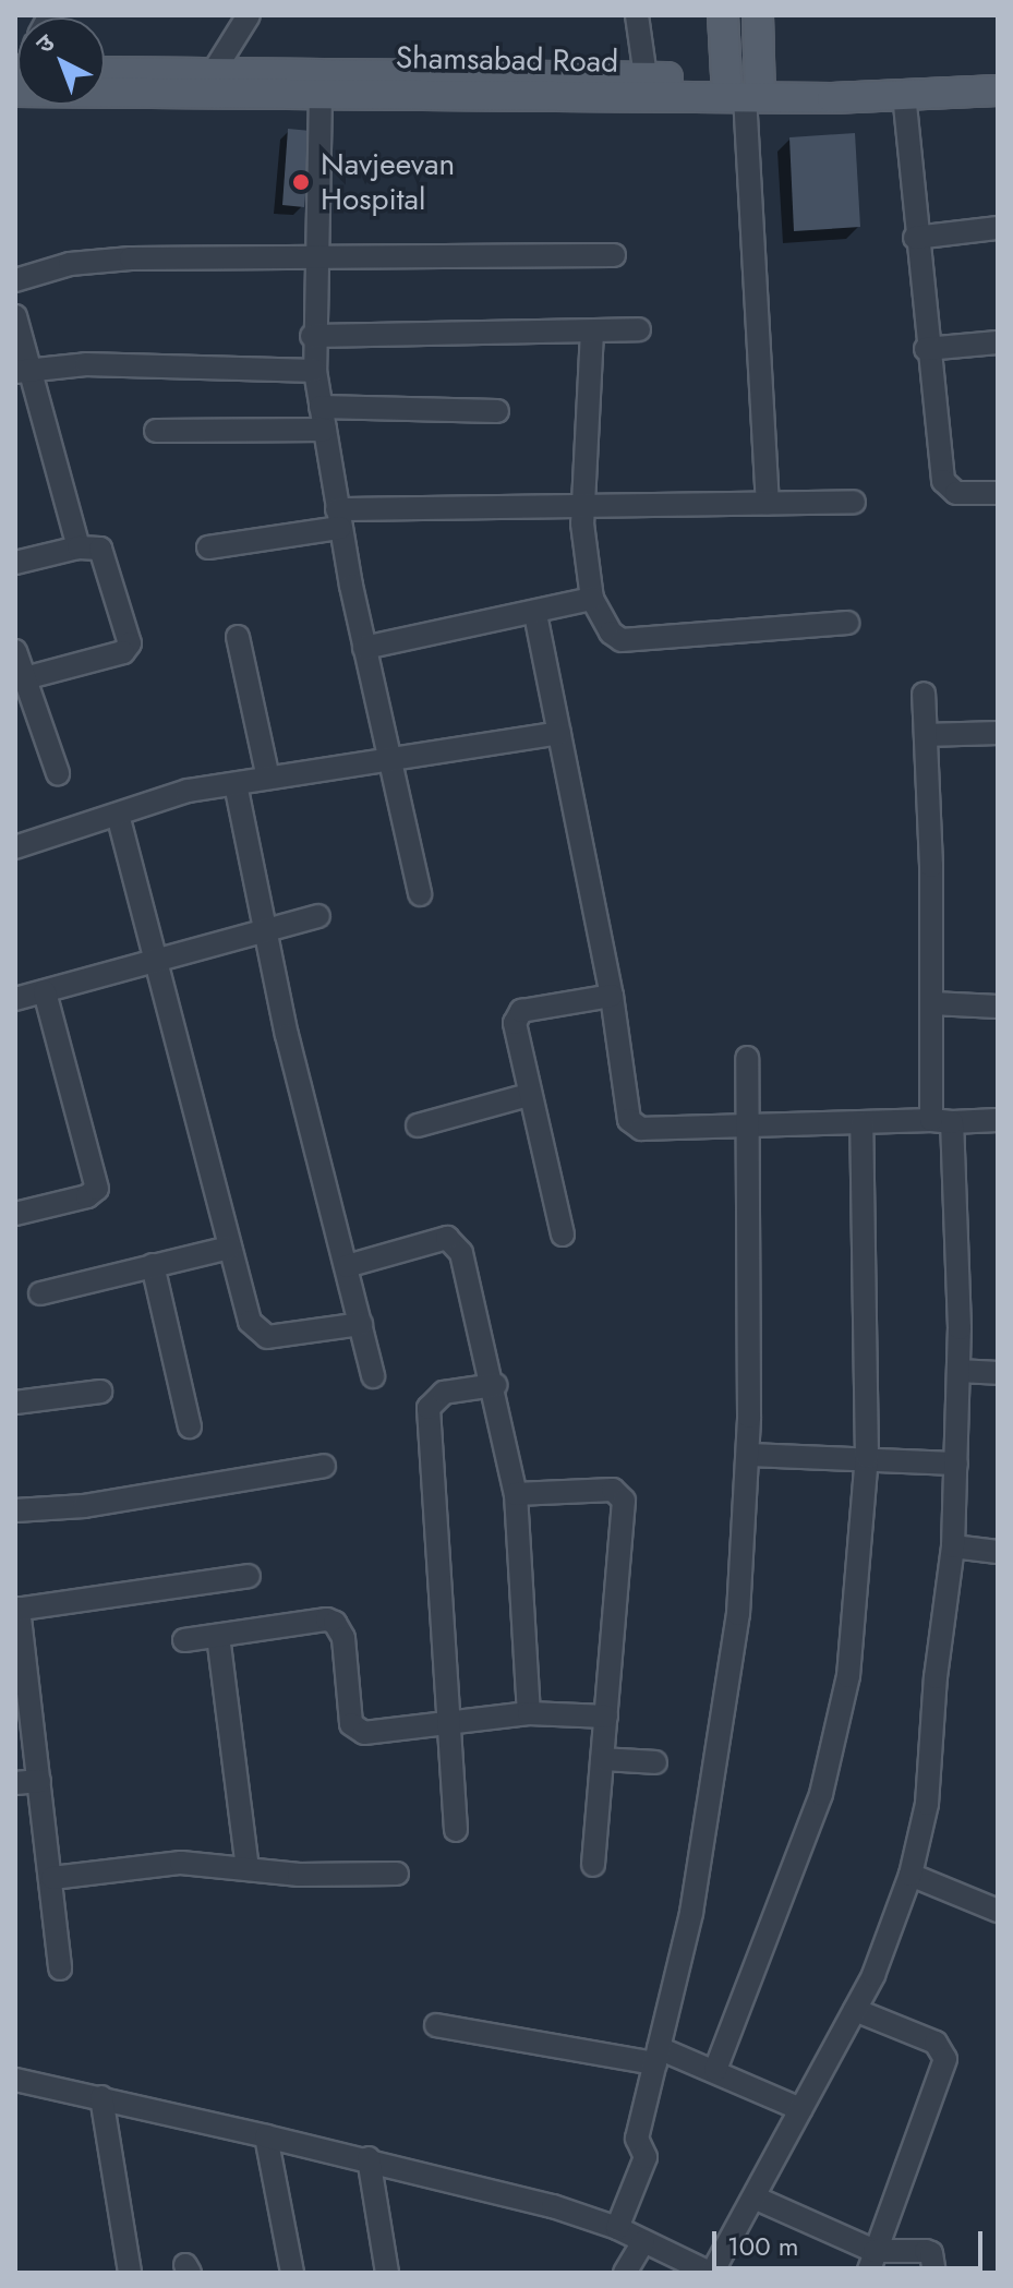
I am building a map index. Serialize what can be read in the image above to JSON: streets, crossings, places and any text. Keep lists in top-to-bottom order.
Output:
{
  "streets": {
    "main road": ["Shamsabad Road"]
  },
  "places": ["Navjeevan Hospital"],
  "scale_bar": "100 m",
  "north": "top left"
}
